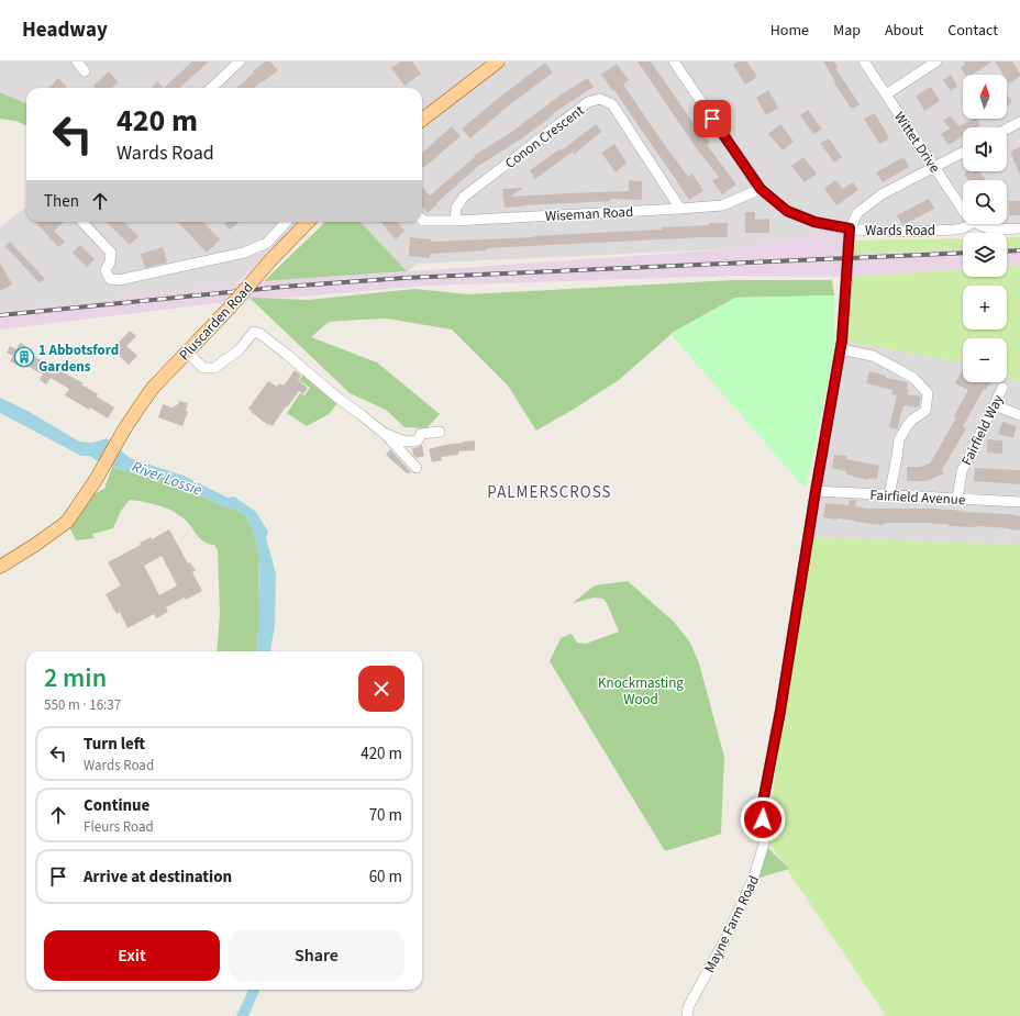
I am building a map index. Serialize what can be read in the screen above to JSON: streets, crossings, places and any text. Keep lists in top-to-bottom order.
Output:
{
  "streets": {
    "main road": ["Pluscarden Road"],
    "street": [
      "Conon Crescent",
      "Wittet Drive",
      "Wiseman Road",
      "Wards Road",
      "Fairfield Way",
      "Fairfield Avenue",
      "Mayne Farm Road"
    ]
  },
  "crossings": [
    ["Conon Crescent", "Wiseman Road"],
    ["Wiseman Road", "Wards Road"],
    ["Wards Road", "Mayne Farm Road"],
    ["Fairfield Way", "Fairfield Avenue"],
    ["Fairfield Avenue", "Mayne Farm Road"]
  ],
  "districts": ["PALMERSCROSS"],
  "water": ["River Lossie"],
  "parks": ["Knockmasting Wood"],
  "places": {
    "building": ["1 Abbotsford Gardens"]
  },
  "north": "top",
  "page": {
    "header": "Headway",
    "nav": [
      "Home",
      "Map",
      "About",
      "Contact"
    ],
    "map_buttons": ["+", "−"],
    "turn": ["420 m", "Wards Road"],
    "then": "Then",
    "heading": ["2 min", "550 m · 16:37"],
    "list": [
      {
        "name": "Turn left",
        "note": "Wards Road",
        "value": "420 m"
      },
      {
        "name": "Continue",
        "note": "Fleurs Road",
        "value": "70 m"
      },
      {
        "name": "Arrive at destination",
        "value": "60 m"
      }
    ],
    "buttons": ["Exit", "Share"]
  }
}
